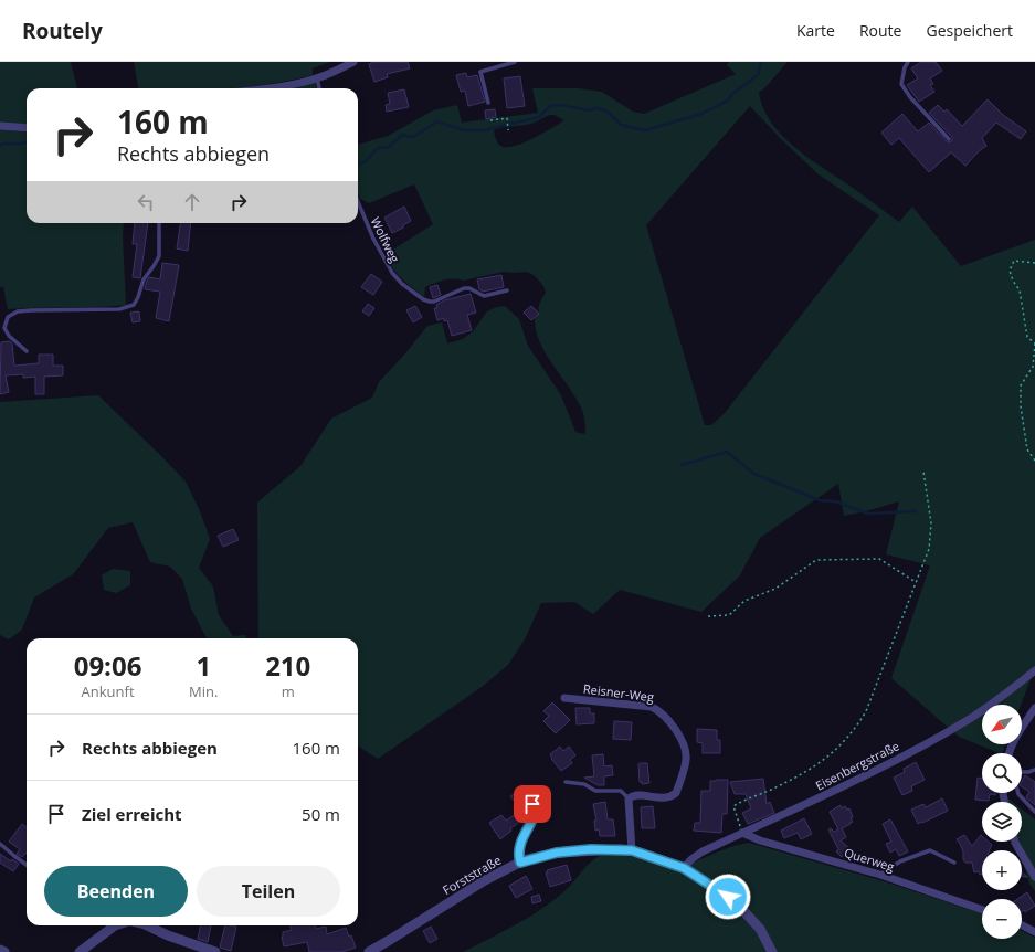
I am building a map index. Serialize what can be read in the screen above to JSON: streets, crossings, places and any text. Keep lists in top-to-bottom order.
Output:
{
  "streets": {
    "street": [
      "Reisner-Weg",
      "Eisenbergstraße",
      "Querweg",
      "Forststraße"
    ],
    "lane": ["Wolfweg"]
  },
  "crossings": [
    ["Eisenbergstraße", "Querweg"],
    ["Eisenbergstraße", "Forststraße"]
  ],
  "north": "bottom left",
  "page": {
    "header": "Routely",
    "nav": ["Karte", "Route", "Gespeichert"],
    "turn": ["160 m", "Rechts abbiegen"],
    "eta": [
      "09:06",
      "Ankunft",
      "1",
      "Min.",
      "210",
      "m"
    ],
    "map_buttons": ["+", "−"],
    "list": [
      {
        "name": "Rechts abbiegen",
        "value": "160 m"
      },
      {
        "name": "Ziel erreicht",
        "value": "50 m"
      }
    ],
    "buttons": ["Beenden", "Teilen"]
  }
}
